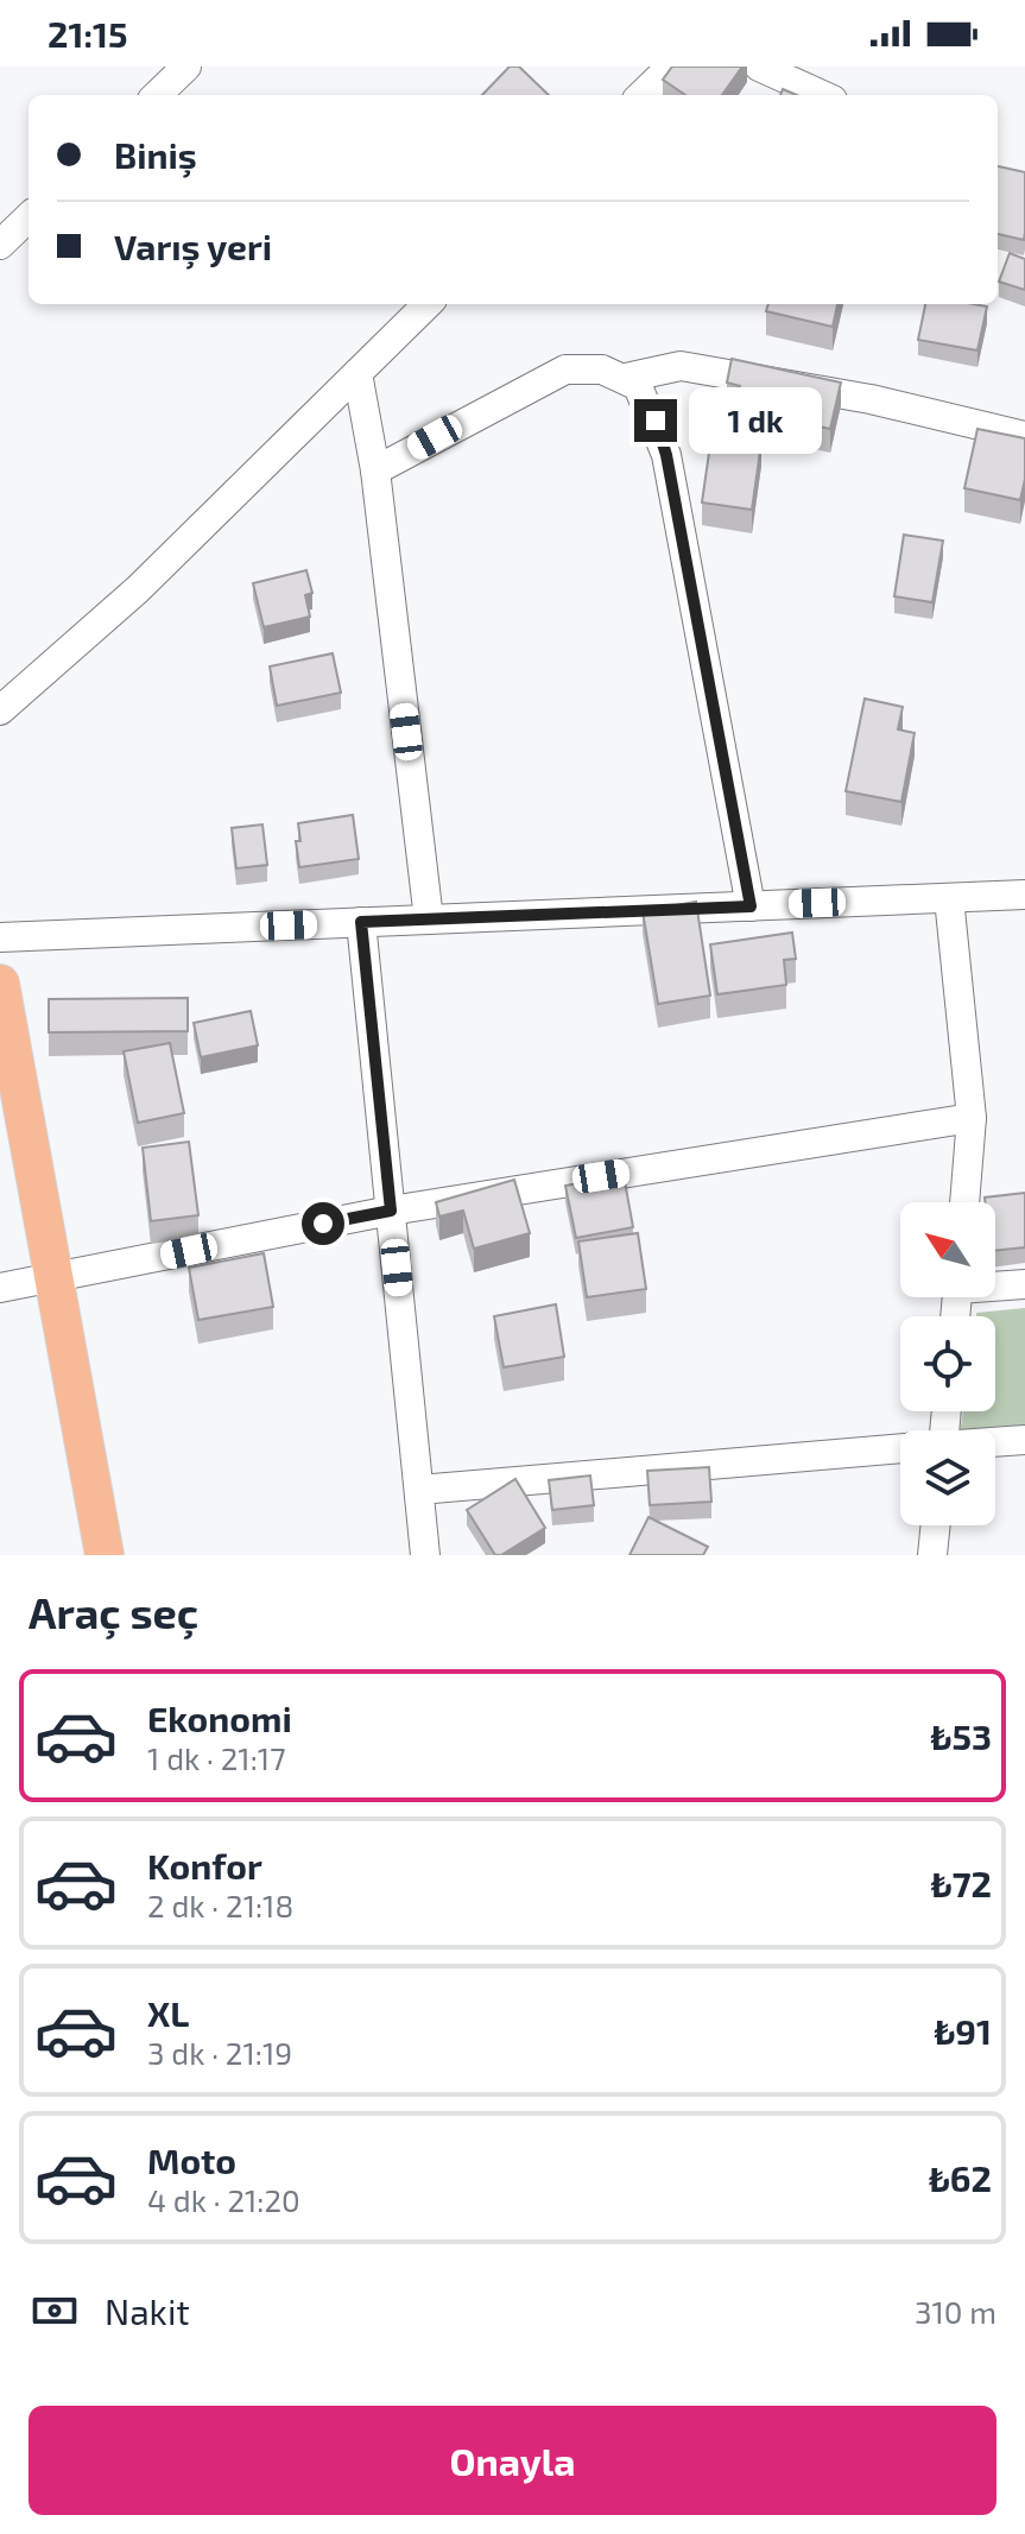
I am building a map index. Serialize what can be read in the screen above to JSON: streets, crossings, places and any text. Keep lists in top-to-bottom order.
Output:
{
  "north": "top left",
  "page": {
    "status": "21:15",
    "banner": ["Biniş", "Varış yeri"],
    "bubble": "1 dk",
    "heading": "Araç seç",
    "list": [
      {
        "name": "Ekonomi",
        "note": "1 dk · 21:17",
        "value": "₺53"
      },
      {
        "name": "Konfor",
        "note": "2 dk · 21:18",
        "value": "₺72"
      },
      {
        "name": "XL",
        "note": "3 dk · 21:19",
        "value": "₺91"
      },
      {
        "name": "Moto",
        "note": "4 dk · 21:20",
        "value": "₺62"
      }
    ],
    "pay": ["Nakit", "310 m"],
    "buttons": "Onayla"
  }
}
